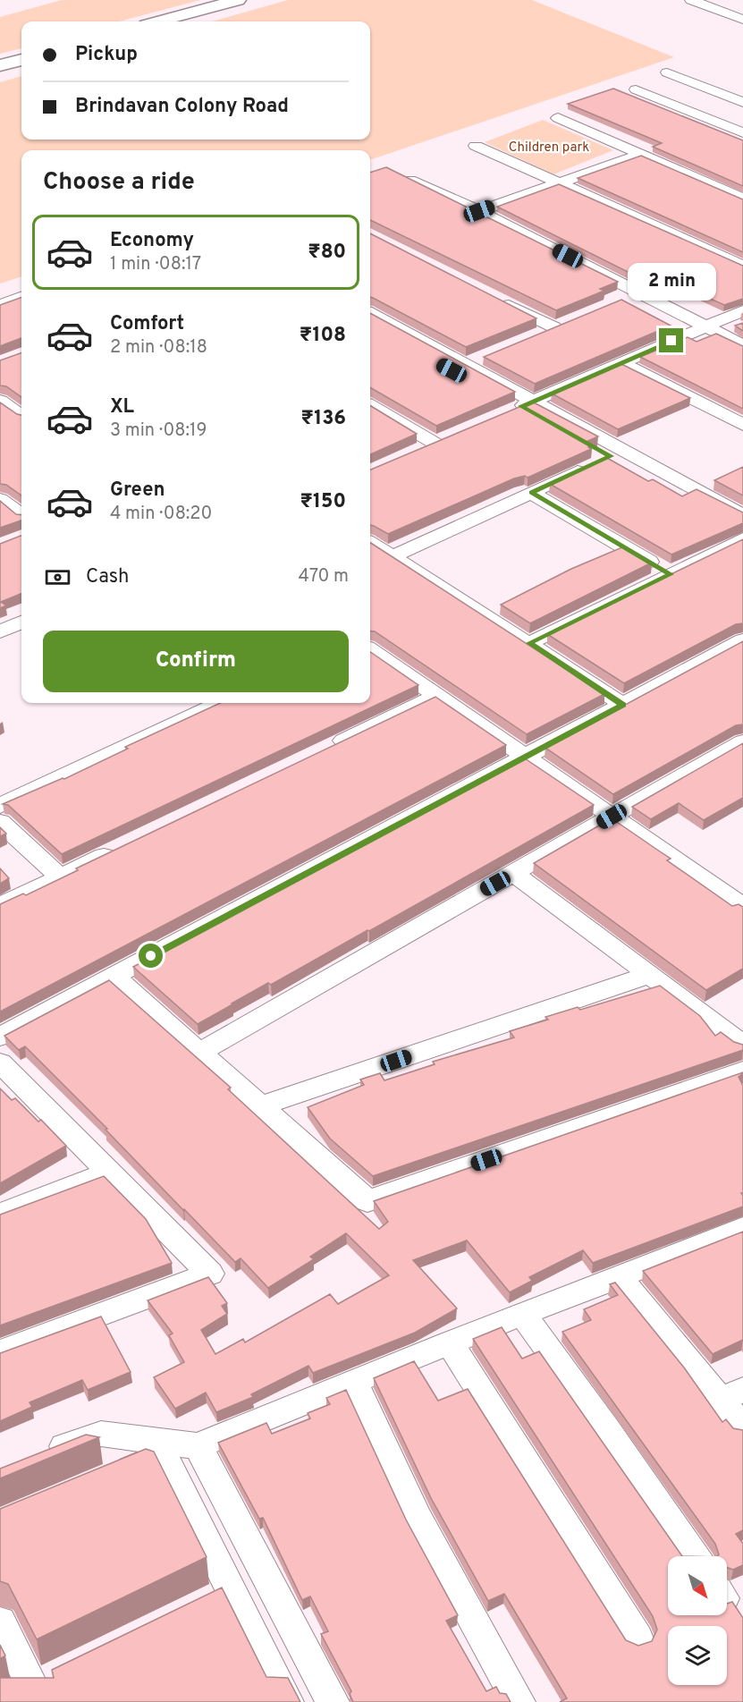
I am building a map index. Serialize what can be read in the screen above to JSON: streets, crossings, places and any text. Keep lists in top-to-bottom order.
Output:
{
  "parks": ["Children park"],
  "north": "bottom right",
  "page": {
    "banner": ["Pickup", "Brindavan Colony Road"],
    "heading": "Choose a ride",
    "list": [
      {
        "name": "Economy",
        "note": "1 min · 08:17",
        "value": "₹80"
      },
      {
        "name": "Comfort",
        "note": "2 min · 08:18",
        "value": "₹108"
      },
      {
        "name": "XL",
        "note": "3 min · 08:19",
        "value": "₹136"
      },
      {
        "name": "Green",
        "note": "4 min · 08:20",
        "value": "₹150"
      }
    ],
    "bubble": "2 min",
    "pay": ["Cash", "470 m"],
    "buttons": "Confirm"
  }
}
